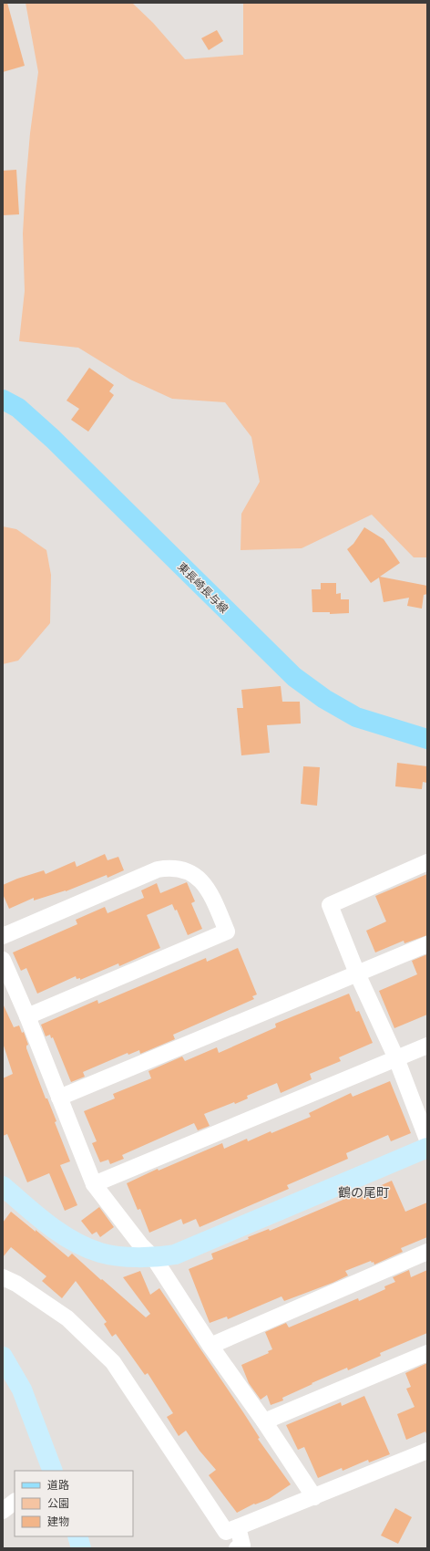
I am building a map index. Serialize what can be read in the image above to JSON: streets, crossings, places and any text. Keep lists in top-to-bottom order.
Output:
{
  "streets": {
    "main road": ["東長崎長与線"]
  },
  "districts": ["鶴の尾町"],
  "legend": ["道路", "公園", "建物"]
}
